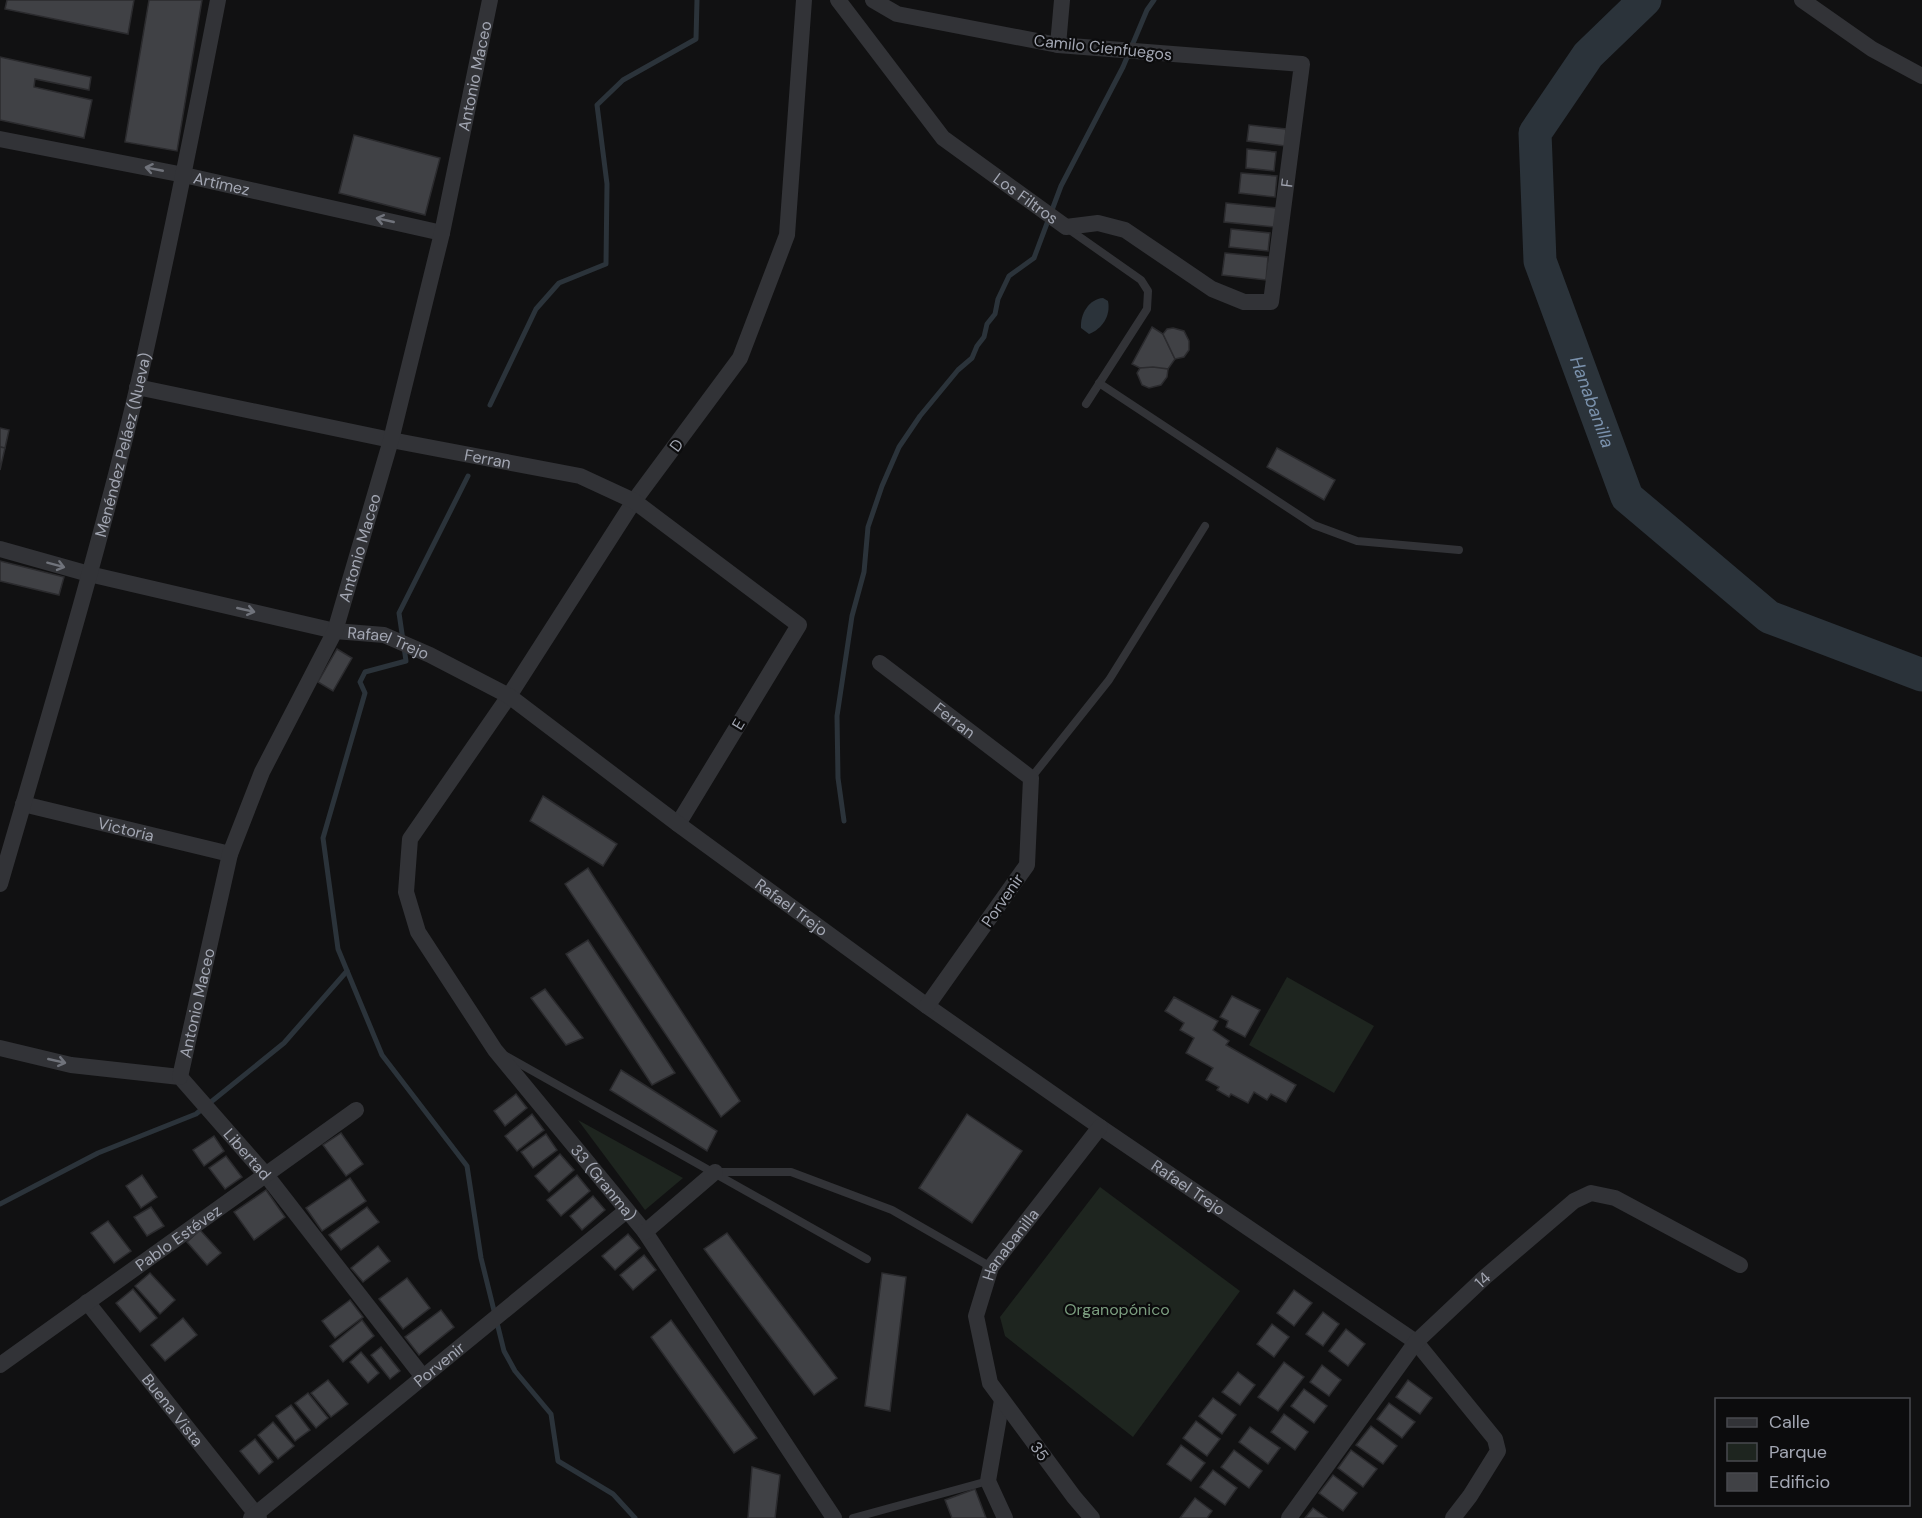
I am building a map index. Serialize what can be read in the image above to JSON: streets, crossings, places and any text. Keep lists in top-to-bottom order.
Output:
{
  "streets": {
    "street": [
      "Camilo Cienfuegos",
      "Antonio Maceo",
      "Artímez",
      "F",
      "Los Filtros",
      "Menéndez Peláez (Nueva)",
      "D",
      "Ferran",
      "Rafael Trejo",
      "E",
      "Victoria",
      "Porvenir",
      "Libertad",
      "33 (Granma)",
      "Pablo Estévez",
      "Hanabanilla",
      "14",
      "Buena Vista",
      "35"
    ]
  },
  "crossings": [
    ["Camilo Cienfuegos", "F"],
    ["Antonio Maceo", "Artímez"],
    ["Antonio Maceo", "Ferran"],
    ["Antonio Maceo", "Rafael Trejo"],
    ["Antonio Maceo", "Victoria"],
    ["Antonio Maceo", "Libertad"],
    ["Artímez", "Menéndez Peláez (Nueva)"],
    ["F", "Los Filtros"],
    ["Menéndez Peláez (Nueva)", "Ferran"],
    ["Menéndez Peláez (Nueva)", "Rafael Trejo"],
    ["Menéndez Peláez (Nueva)", "Victoria"],
    ["D", "Ferran"],
    ["D", "Rafael Trejo"],
    ["D", "33 (Granma)"],
    ["Ferran", "E"],
    ["Ferran", "Porvenir"],
    ["Rafael Trejo", "E"],
    ["Rafael Trejo", "Porvenir"],
    ["Rafael Trejo", "Hanabanilla"],
    ["Rafael Trejo", "14"],
    ["Porvenir", "Libertad"],
    ["Porvenir", "33 (Granma)"],
    ["Porvenir", "Buena Vista"],
    ["Libertad", "Pablo Estévez"],
    ["Pablo Estévez", "Buena Vista"],
    ["Hanabanilla", "35"]
  ],
  "one_way": ["Artímez"],
  "water": ["Hanabanilla"],
  "parks": ["Organopónico"],
  "legend": ["Calle", "Parque", "Edificio"]
}
